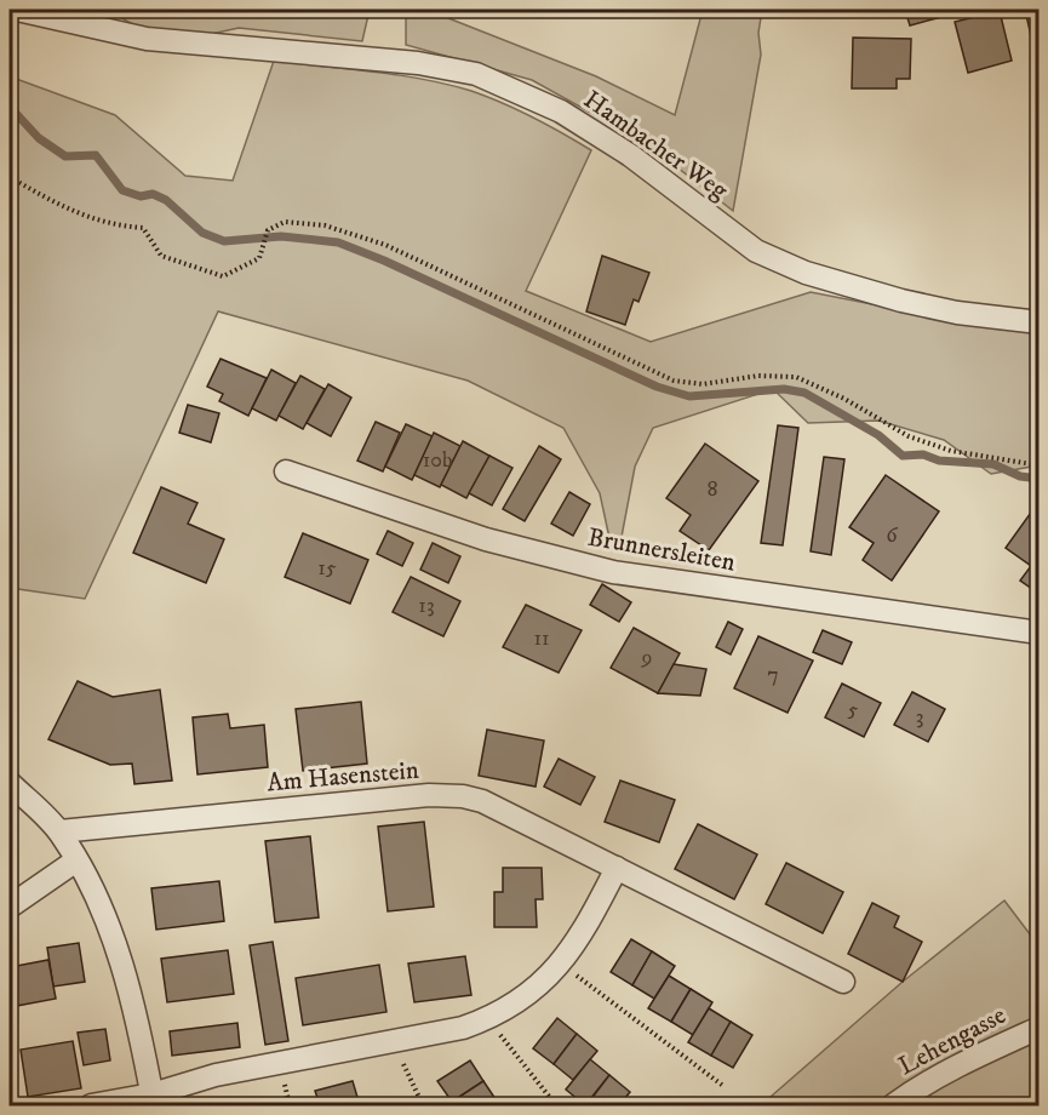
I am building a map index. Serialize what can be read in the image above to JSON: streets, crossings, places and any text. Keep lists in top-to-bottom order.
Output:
{
  "streets": {
    "street": [
      "Hambacher Weg",
      "Brunnersleiten",
      "Am Hasenstein",
      "Lehengasse"
    ]
  },
  "house_numbers": [
    "10b",
    "8",
    "6",
    "15",
    "13",
    "11",
    "9",
    "7",
    "5",
    "3"
  ]
}
